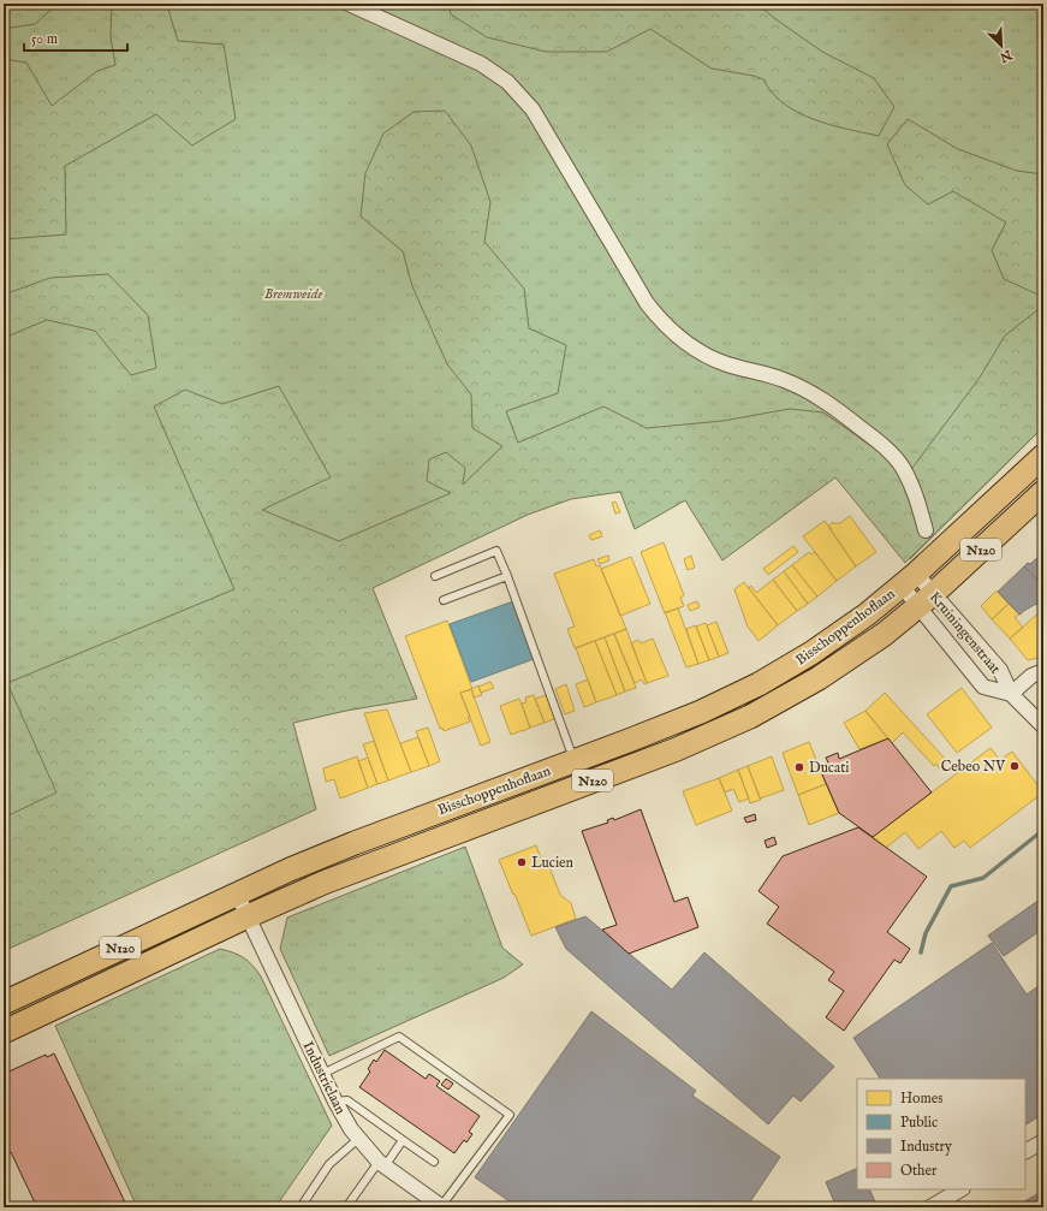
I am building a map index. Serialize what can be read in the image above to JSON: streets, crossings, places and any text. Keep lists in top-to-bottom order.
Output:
{
  "streets": {
    "main road": ["N120", "Bisschoppenhoflaan"],
    "street": ["Kruiningenstraat", "Industrielaan"]
  },
  "crossings": [
    ["Bisschoppenhoflaan", "Kruiningenstraat"],
    ["Bisschoppenhoflaan", "Industrielaan"]
  ],
  "parks": ["Bremweide"],
  "places": ["Cebeo NV", "Ducati", "Lucien"],
  "legend": [
    "Homes",
    "Public",
    "Industry",
    "Other"
  ],
  "scale_bar": "50 m",
  "north": "bottom right"
}
